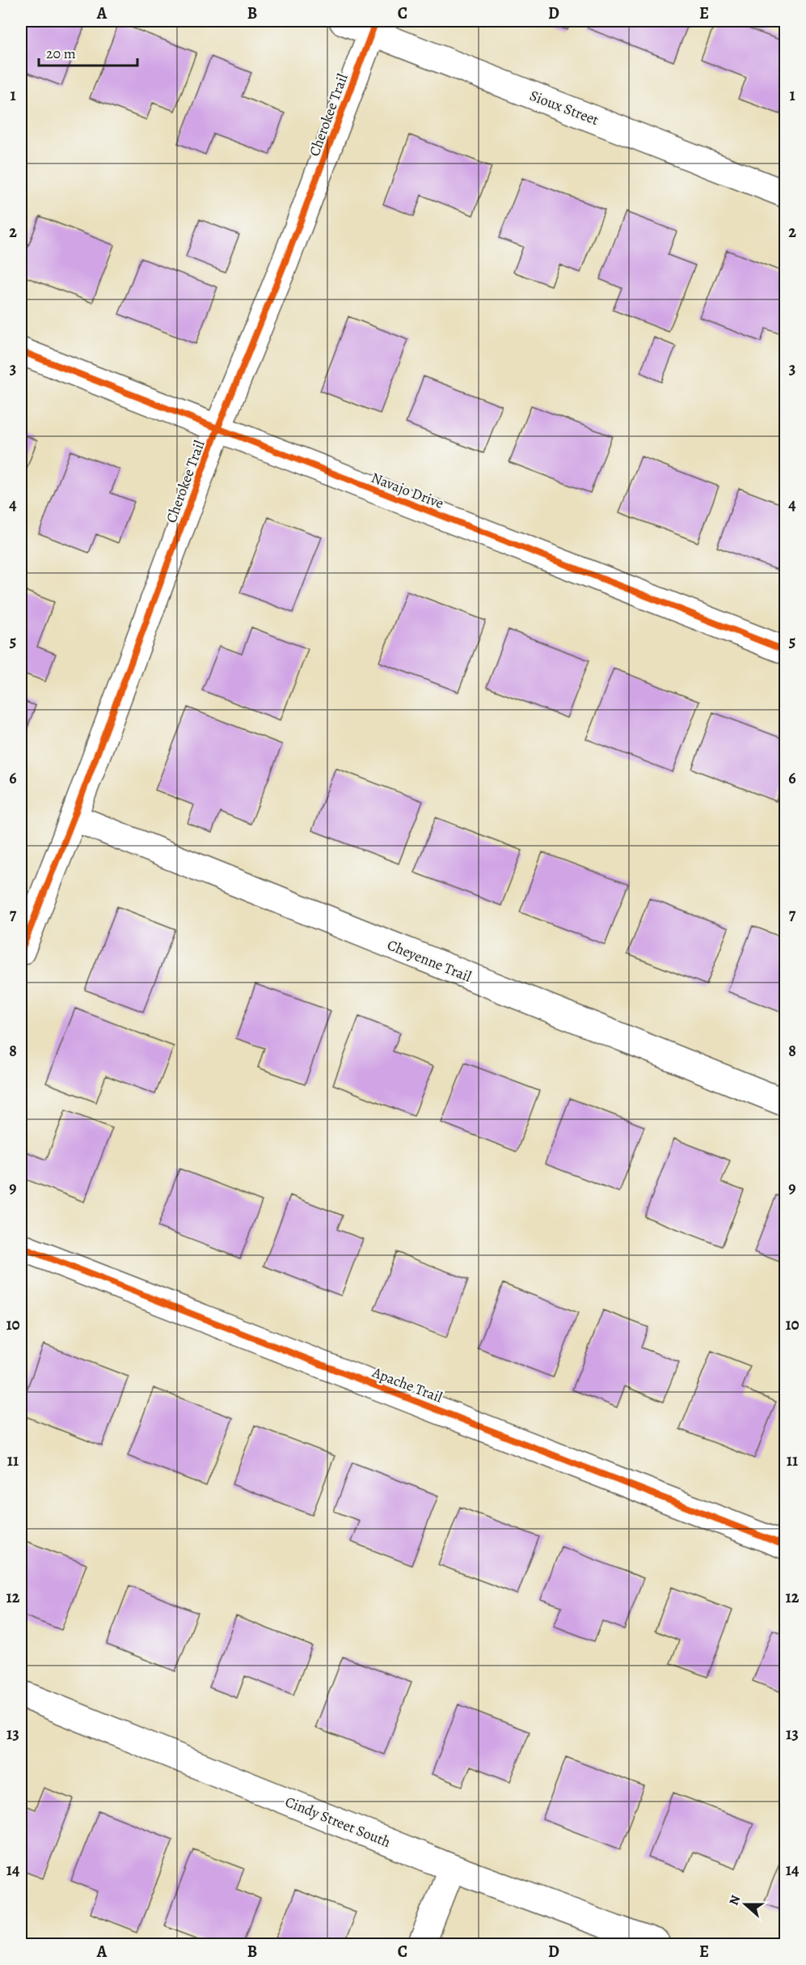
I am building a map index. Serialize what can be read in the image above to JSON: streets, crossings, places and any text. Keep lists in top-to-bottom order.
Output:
{
  "streets": {
    "street": [
      "Sioux Street",
      "Cherokee Trail",
      "Navajo Drive",
      "Cheyenne Trail",
      "Apache Trail",
      "Cindy Street South"
    ]
  },
  "crossings": [
    ["Sioux Street", "Cherokee Trail"],
    ["Cherokee Trail", "Navajo Drive"],
    ["Cherokee Trail", "Cheyenne Trail"]
  ],
  "scale_bar": "20 m",
  "north": "left",
  "grid": {
    "columns": [
      "A",
      "B",
      "C",
      "D",
      "E"
    ],
    "rows": [
      "1",
      "2",
      "3",
      "4",
      "5",
      "6",
      "7",
      "8",
      "9",
      "10",
      "11",
      "12",
      "13",
      "14"
    ]
  }
}
